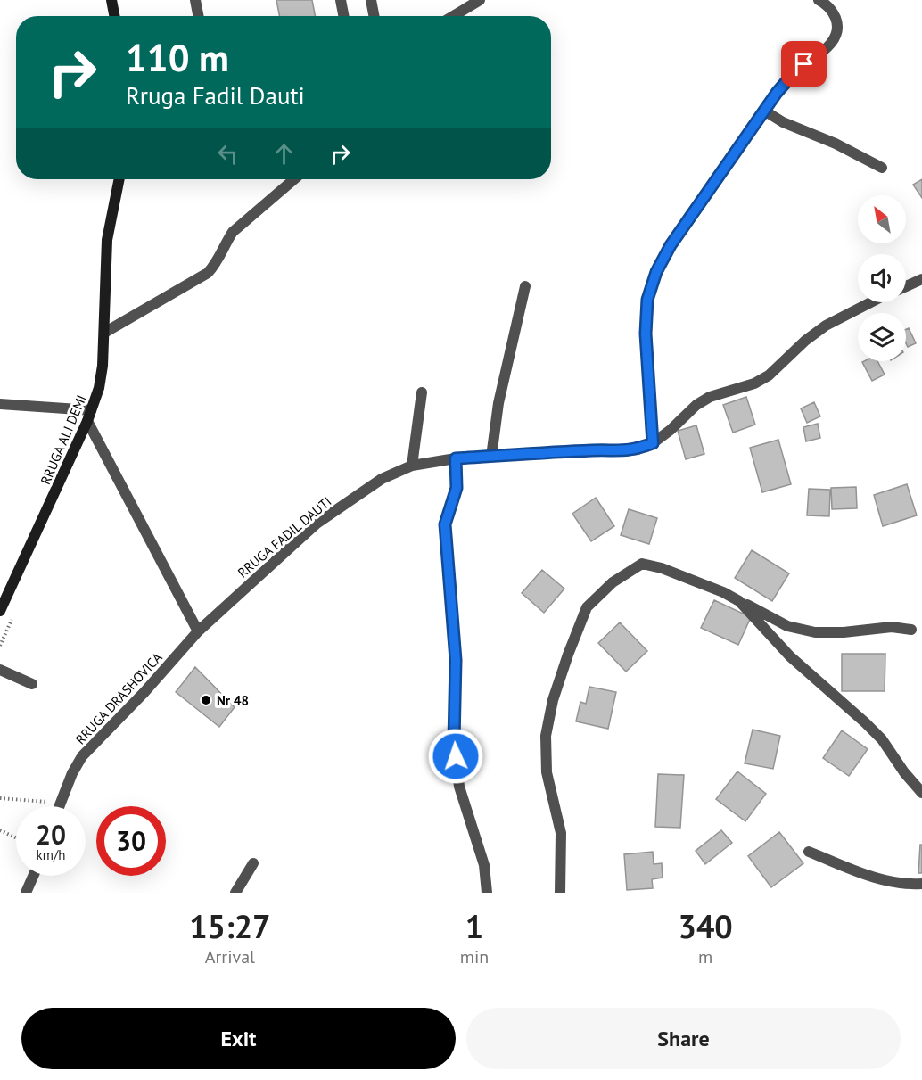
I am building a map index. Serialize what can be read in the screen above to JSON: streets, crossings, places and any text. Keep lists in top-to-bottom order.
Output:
{
  "streets": {
    "main road": ["RRUGA ALI DEMI"],
    "street": ["RRUGA FADIL DAUTI", "RRUGA DRASHOVICA"]
  },
  "crossings": [
    ["RRUGA FADIL DAUTI", "RRUGA DRASHOVICA"]
  ],
  "places": ["Nr 48"],
  "north": "top left",
  "page": {
    "turn": ["110 m", "Rruga Fadil Dauti"],
    "speed": "20 km/h",
    "limit": "30",
    "eta": [
      "15:27",
      "Arrival",
      "1",
      "min",
      "340",
      "m"
    ],
    "buttons": ["Exit", "Share"]
  }
}
